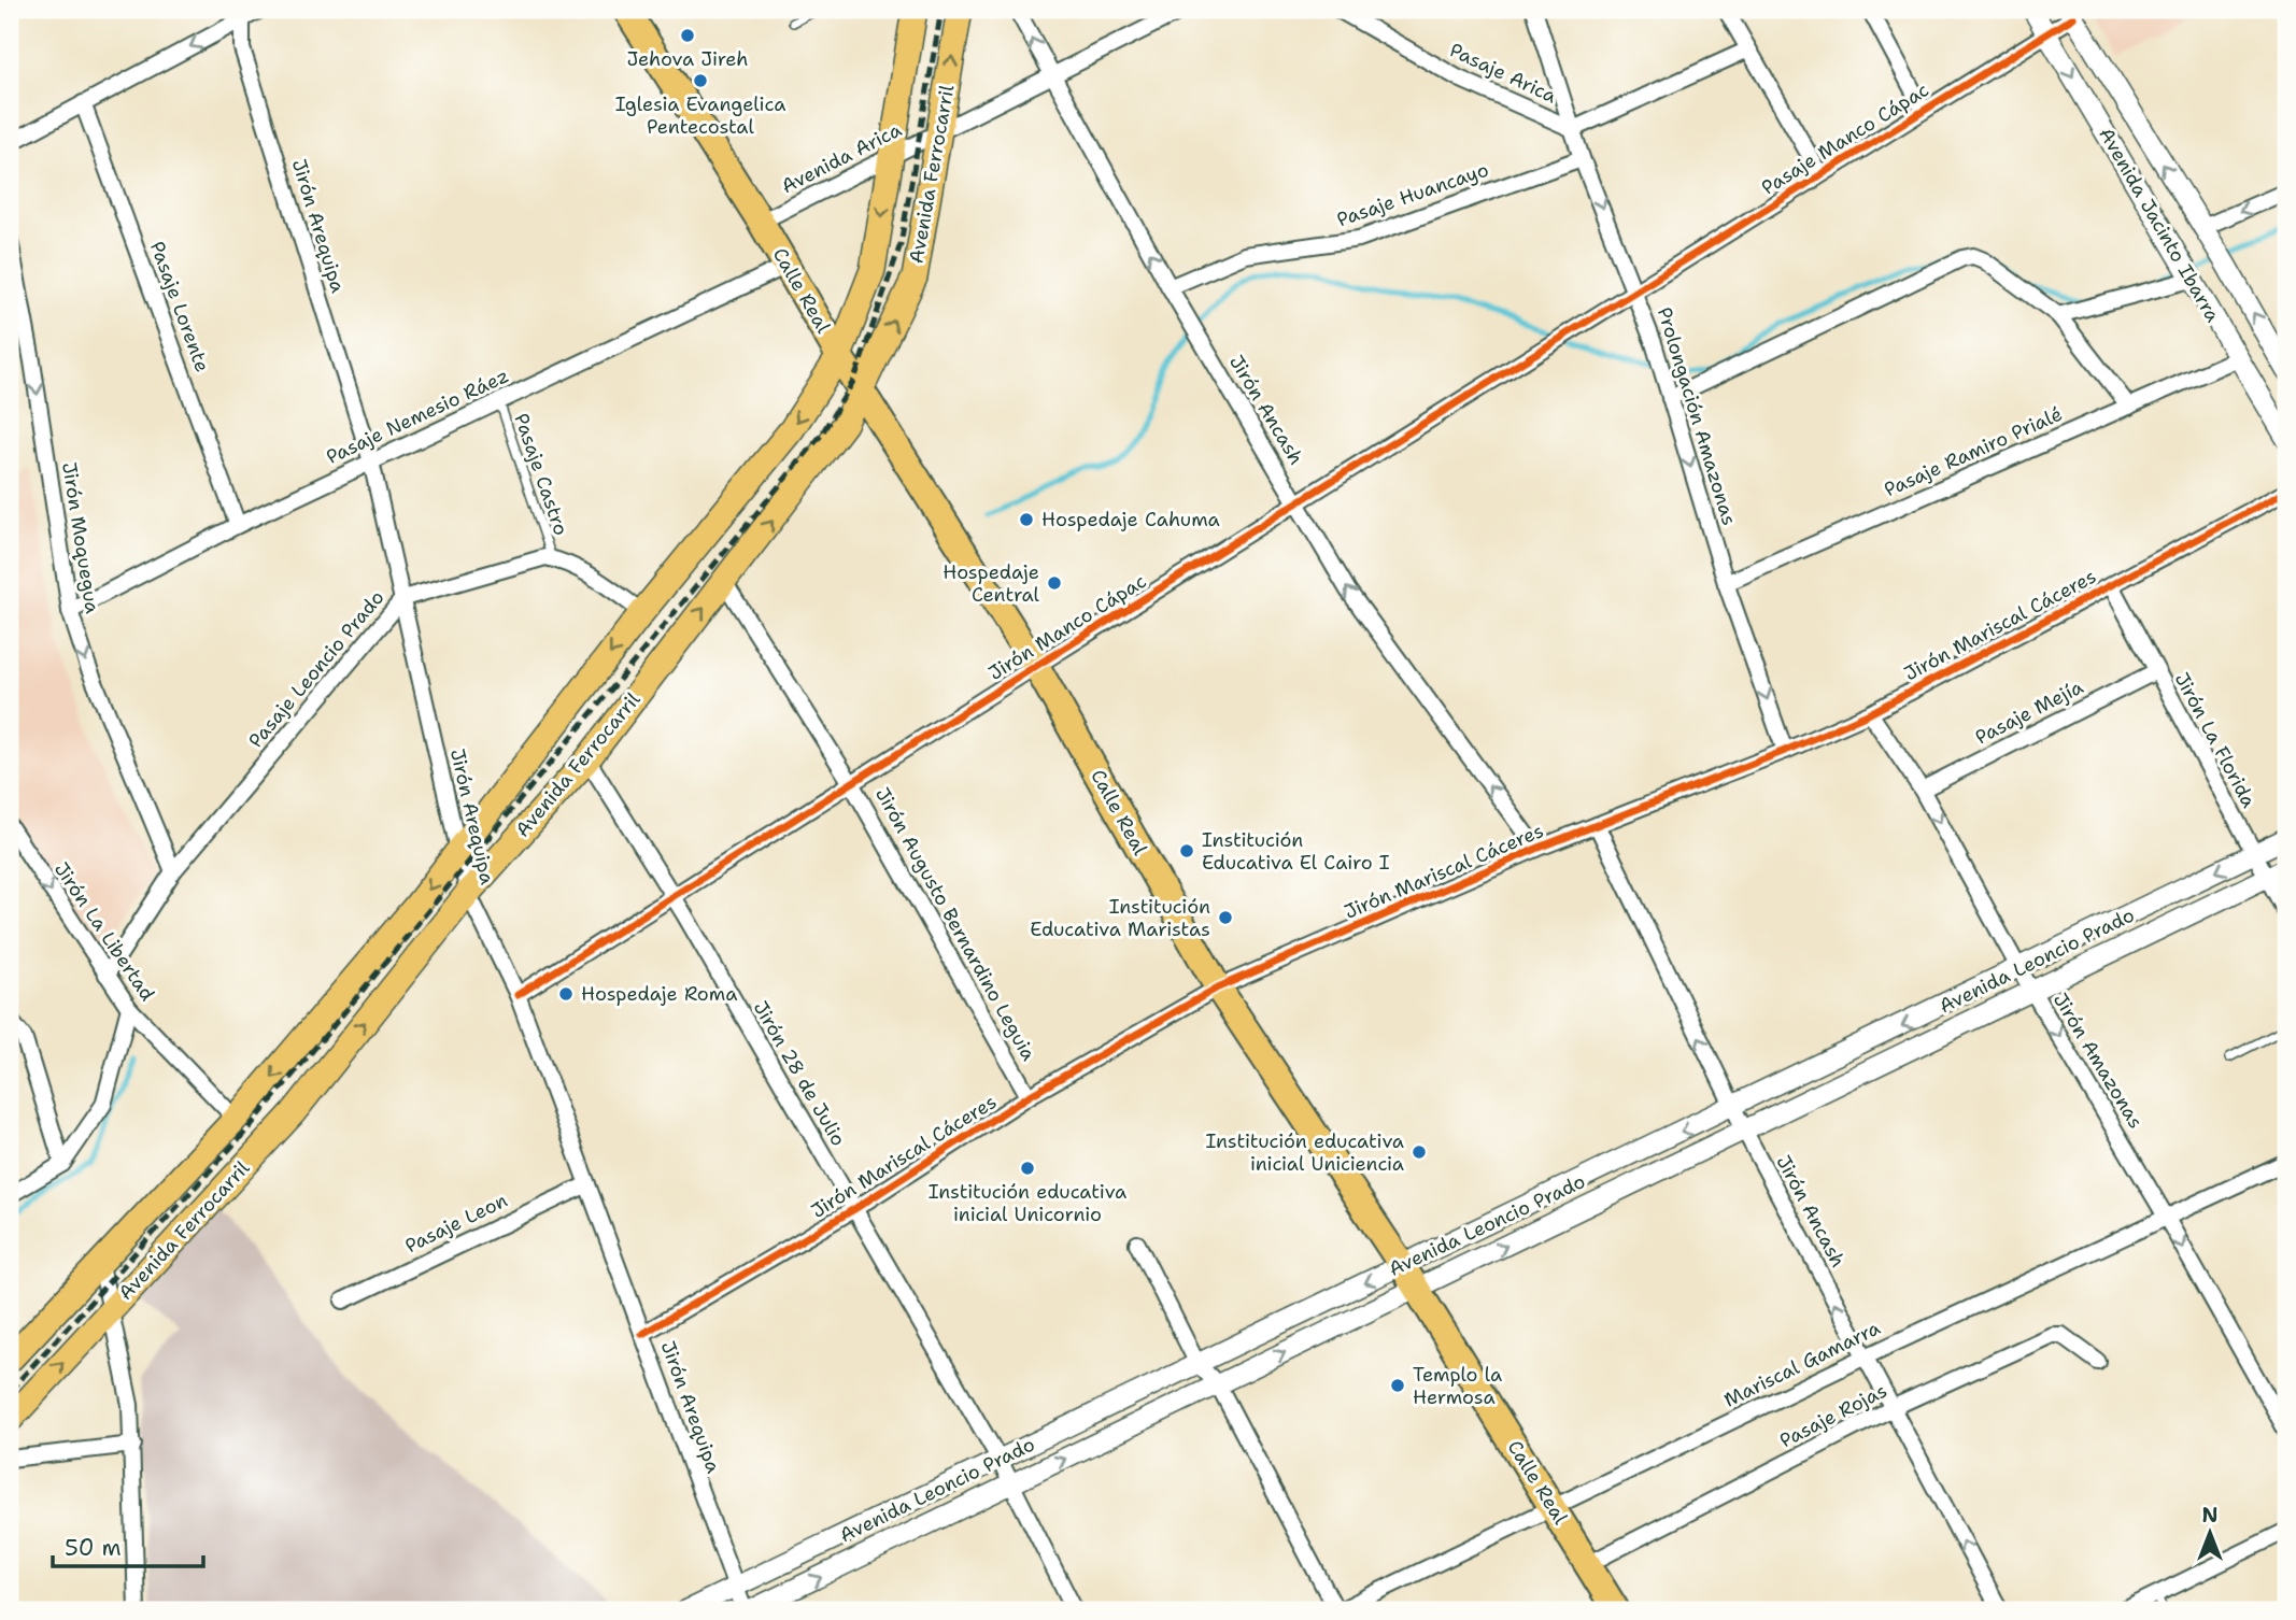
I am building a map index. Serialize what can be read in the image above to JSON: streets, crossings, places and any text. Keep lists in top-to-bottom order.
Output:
{
  "streets": {
    "highway": ["Calle Real"],
    "main road": ["Avenida Ferrocarril"],
    "street": [
      "Pasaje Arica",
      "Pasaje Manco Cápac",
      "Avenida Arica",
      "Pasaje Huancayo",
      "Avenida Jacinto Ibarra",
      "Jirón Arequipa",
      "Pasaje Lorente",
      "Jirón Ancash",
      "Pasaje Nemesio Ráez",
      "Prolongación Amazonas",
      "Pasaje Ramiro Prialé",
      "Jirón Moquegua",
      "Jirón Mariscal Cáceres",
      "Jirón Manco Cápac",
      "Pasaje Leoncio Prado",
      "Pasaje Mejía",
      "Jirón La Florida",
      "Jirón Augusto Bernardino Leguia",
      "Jirón La Libertad",
      "Avenida Leoncio Prado",
      "Jirón Amazonas",
      "Jirón 28 de Julio",
      "Pasaje Leon",
      "Mariscal Gamarra",
      "Pasaje Rojas"
    ],
    "lane": ["Pasaje Castro"]
  },
  "crossings": [
    ["Pasaje Arica", "Prolongación Amazonas"],
    ["Pasaje Manco Cápac", "Avenida Jacinto Ibarra"],
    ["Pasaje Manco Cápac", "Prolongación Amazonas"],
    ["Pasaje Manco Cápac", "Jirón Manco Cápac"],
    ["Avenida Arica", "Avenida Ferrocarril"],
    ["Avenida Arica", "Calle Real"],
    ["Avenida Arica", "Jirón Ancash"],
    ["Avenida Ferrocarril", "Jirón Arequipa"],
    ["Avenida Ferrocarril", "Calle Real"],
    ["Avenida Ferrocarril", "Pasaje Leoncio Prado"],
    ["Avenida Ferrocarril", "Jirón Augusto Bernardino Leguia"],
    ["Avenida Ferrocarril", "Jirón La Libertad"],
    ["Avenida Ferrocarril", "Jirón 28 de Julio"],
    ["Pasaje Huancayo", "Jirón Ancash"],
    ["Pasaje Huancayo", "Prolongación Amazonas"],
    ["Avenida Jacinto Ibarra", "Pasaje Ramiro Prialé"],
    ["Jirón Arequipa", "Pasaje Nemesio Ráez"],
    ["Jirón Arequipa", "Jirón Mariscal Cáceres"],
    ["Jirón Arequipa", "Jirón Manco Cápac"],
    ["Jirón Arequipa", "Pasaje Leoncio Prado"],
    ["Jirón Arequipa", "Avenida Leoncio Prado"],
    ["Jirón Arequipa", "Pasaje Leon"],
    ["Calle Real", "Pasaje Nemesio Ráez"],
    ["Calle Real", "Jirón Mariscal Cáceres"],
    ["Calle Real", "Jirón Manco Cápac"],
    ["Calle Real", "Avenida Leoncio Prado"],
    ["Calle Real", "Mariscal Gamarra"],
    ["Calle Real", "Pasaje Rojas"],
    ["Pasaje Lorente", "Pasaje Nemesio Ráez"],
    ["Jirón Ancash", "Jirón Mariscal Cáceres"],
    ["Jirón Ancash", "Jirón Manco Cápac"],
    ["Jirón Ancash", "Avenida Leoncio Prado"],
    ["Jirón Ancash", "Mariscal Gamarra"],
    ["Jirón Ancash", "Pasaje Rojas"],
    ["Pasaje Nemesio Ráez", "Pasaje Castro"],
    ["Pasaje Nemesio Ráez", "Jirón Moquegua"],
    ["Prolongación Amazonas", "Pasaje Ramiro Prialé"],
    ["Prolongación Amazonas", "Jirón Mariscal Cáceres"],
    ["Prolongación Amazonas", "Jirón Manco Cápac"],
    ["Pasaje Castro", "Pasaje Leoncio Prado"],
    ["Jirón Moquegua", "Pasaje Leoncio Prado"],
    ["Jirón Mariscal Cáceres", "Jirón La Florida"],
    ["Jirón Mariscal Cáceres", "Jirón Augusto Bernardino Leguia"],
    ["Jirón Mariscal Cáceres", "Jirón Amazonas"],
    ["Jirón Mariscal Cáceres", "Jirón 28 de Julio"],
    ["Jirón Manco Cápac", "Jirón Augusto Bernardino Leguia"],
    ["Jirón Manco Cápac", "Jirón 28 de Julio"],
    ["Pasaje Leoncio Prado", "Jirón La Libertad"],
    ["Pasaje Mejía", "Jirón La Florida"],
    ["Pasaje Mejía", "Jirón Amazonas"],
    ["Jirón La Florida", "Avenida Leoncio Prado"],
    ["Avenida Leoncio Prado", "Jirón Amazonas"],
    ["Avenida Leoncio Prado", "Jirón 28 de Julio"],
    ["Jirón Amazonas", "Mariscal Gamarra"]
  ],
  "one_way": [
    "Jirón Ancash",
    "Prolongación Amazonas",
    "Jirón Moquegua",
    "Jirón La Libertad",
    "Jirón Amazonas"
  ],
  "places": [
    "Jehova Jireh",
    "Iglesia Evangelica Pentecostal",
    "Hospedaje Cahuma",
    "Hospedaje Central",
    "Institución Educativa El Cairo I",
    "Institución Educativa Maristas",
    "Hospedaje Roma",
    "Institución educativa inicial Uniciencia",
    "Institución educativa inicial Unicornio",
    "Templo la Hermosa"
  ],
  "scale_bar": "50 m",
  "north": "top"
}
